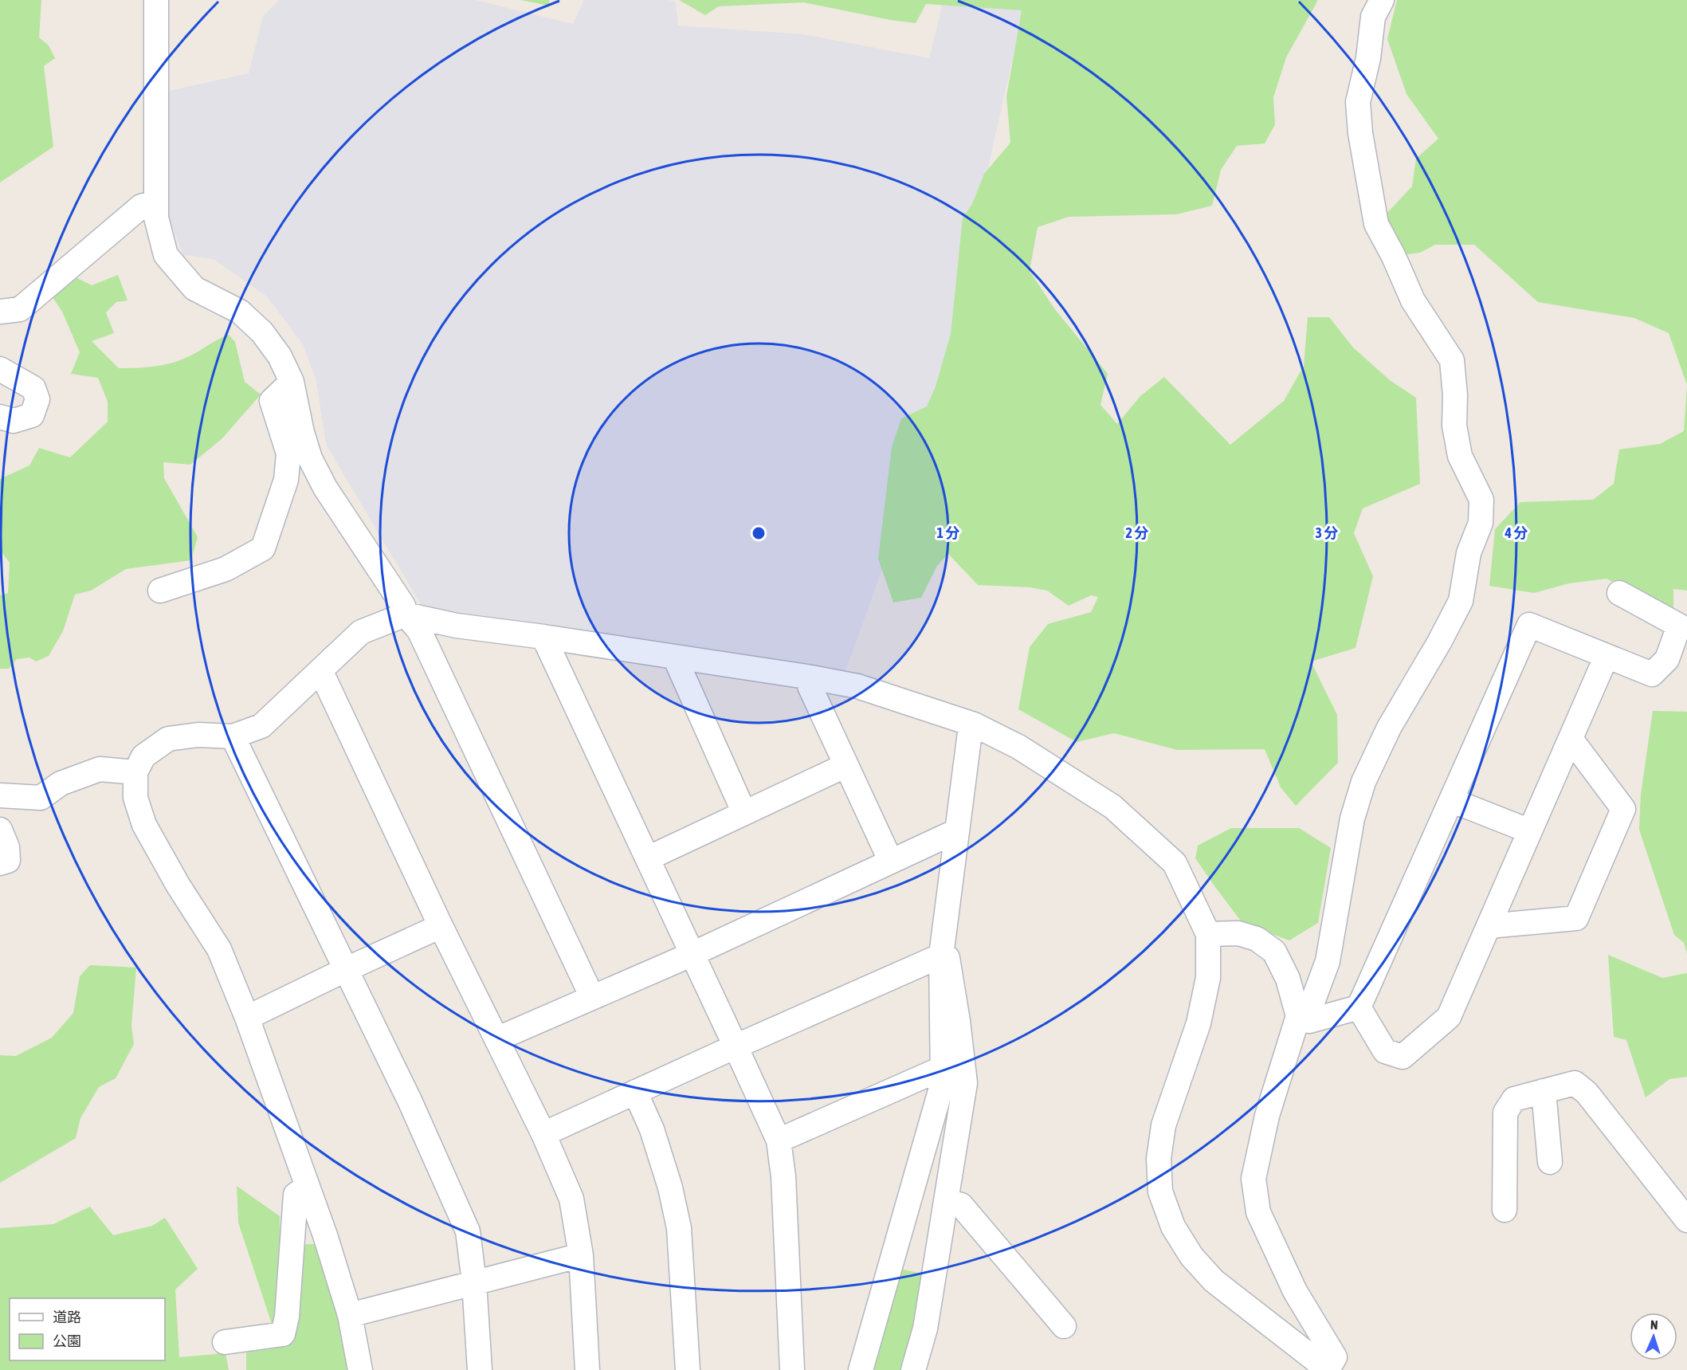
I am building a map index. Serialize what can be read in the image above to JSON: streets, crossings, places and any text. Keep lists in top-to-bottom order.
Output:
{
  "legend": ["道路", "公園"],
  "north": "top",
  "rings": [
    "1 分",
    "2 分",
    "3 分",
    "4 分"
  ]
}
